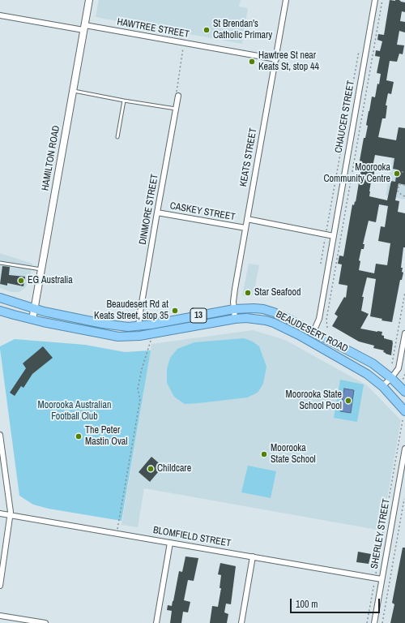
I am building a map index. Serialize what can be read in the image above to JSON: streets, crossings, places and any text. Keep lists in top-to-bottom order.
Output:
{
  "streets": {
    "highway": ["13", "BEAUDESERT ROAD"],
    "street": [
      "HAWTREE STREET",
      "CHAUCER STREET",
      "KEATS STREET",
      "HAMILTON ROAD",
      "DINMORE STREET",
      "CASKEY STREET",
      "SHERLEY STREET",
      "BLOMFIELD STREET"
    ]
  },
  "crossings": [
    ["HAWTREE STREET", "KEATS STREET"],
    ["HAWTREE STREET", "HAMILTON ROAD"],
    ["CHAUCER STREET", "CASKEY STREET"],
    ["CHAUCER STREET", "BEAUDESERT ROAD"],
    ["KEATS STREET", "CASKEY STREET"],
    ["KEATS STREET", "BEAUDESERT ROAD"],
    ["HAMILTON ROAD", "BEAUDESERT ROAD"],
    ["DINMORE STREET", "CASKEY STREET"],
    ["DINMORE STREET", "BEAUDESERT ROAD"],
    ["SHERLEY STREET", "BLOMFIELD STREET"]
  ],
  "parks": ["Moorooka Australian Football Club"],
  "places": [
    "St Brendan's Catholic Primary",
    "Hawtree St near Keats St, stop 44",
    "Moorooka Community Centre",
    "EG Australia",
    "Star Seafood",
    "Beaudesert Rd at Keats Street, stop 35",
    "Moorooka State School Pool",
    "The Peter Mastin Oval",
    "Moorooka State School",
    "Childcare"
  ],
  "scale_bar": "100 m"
}
